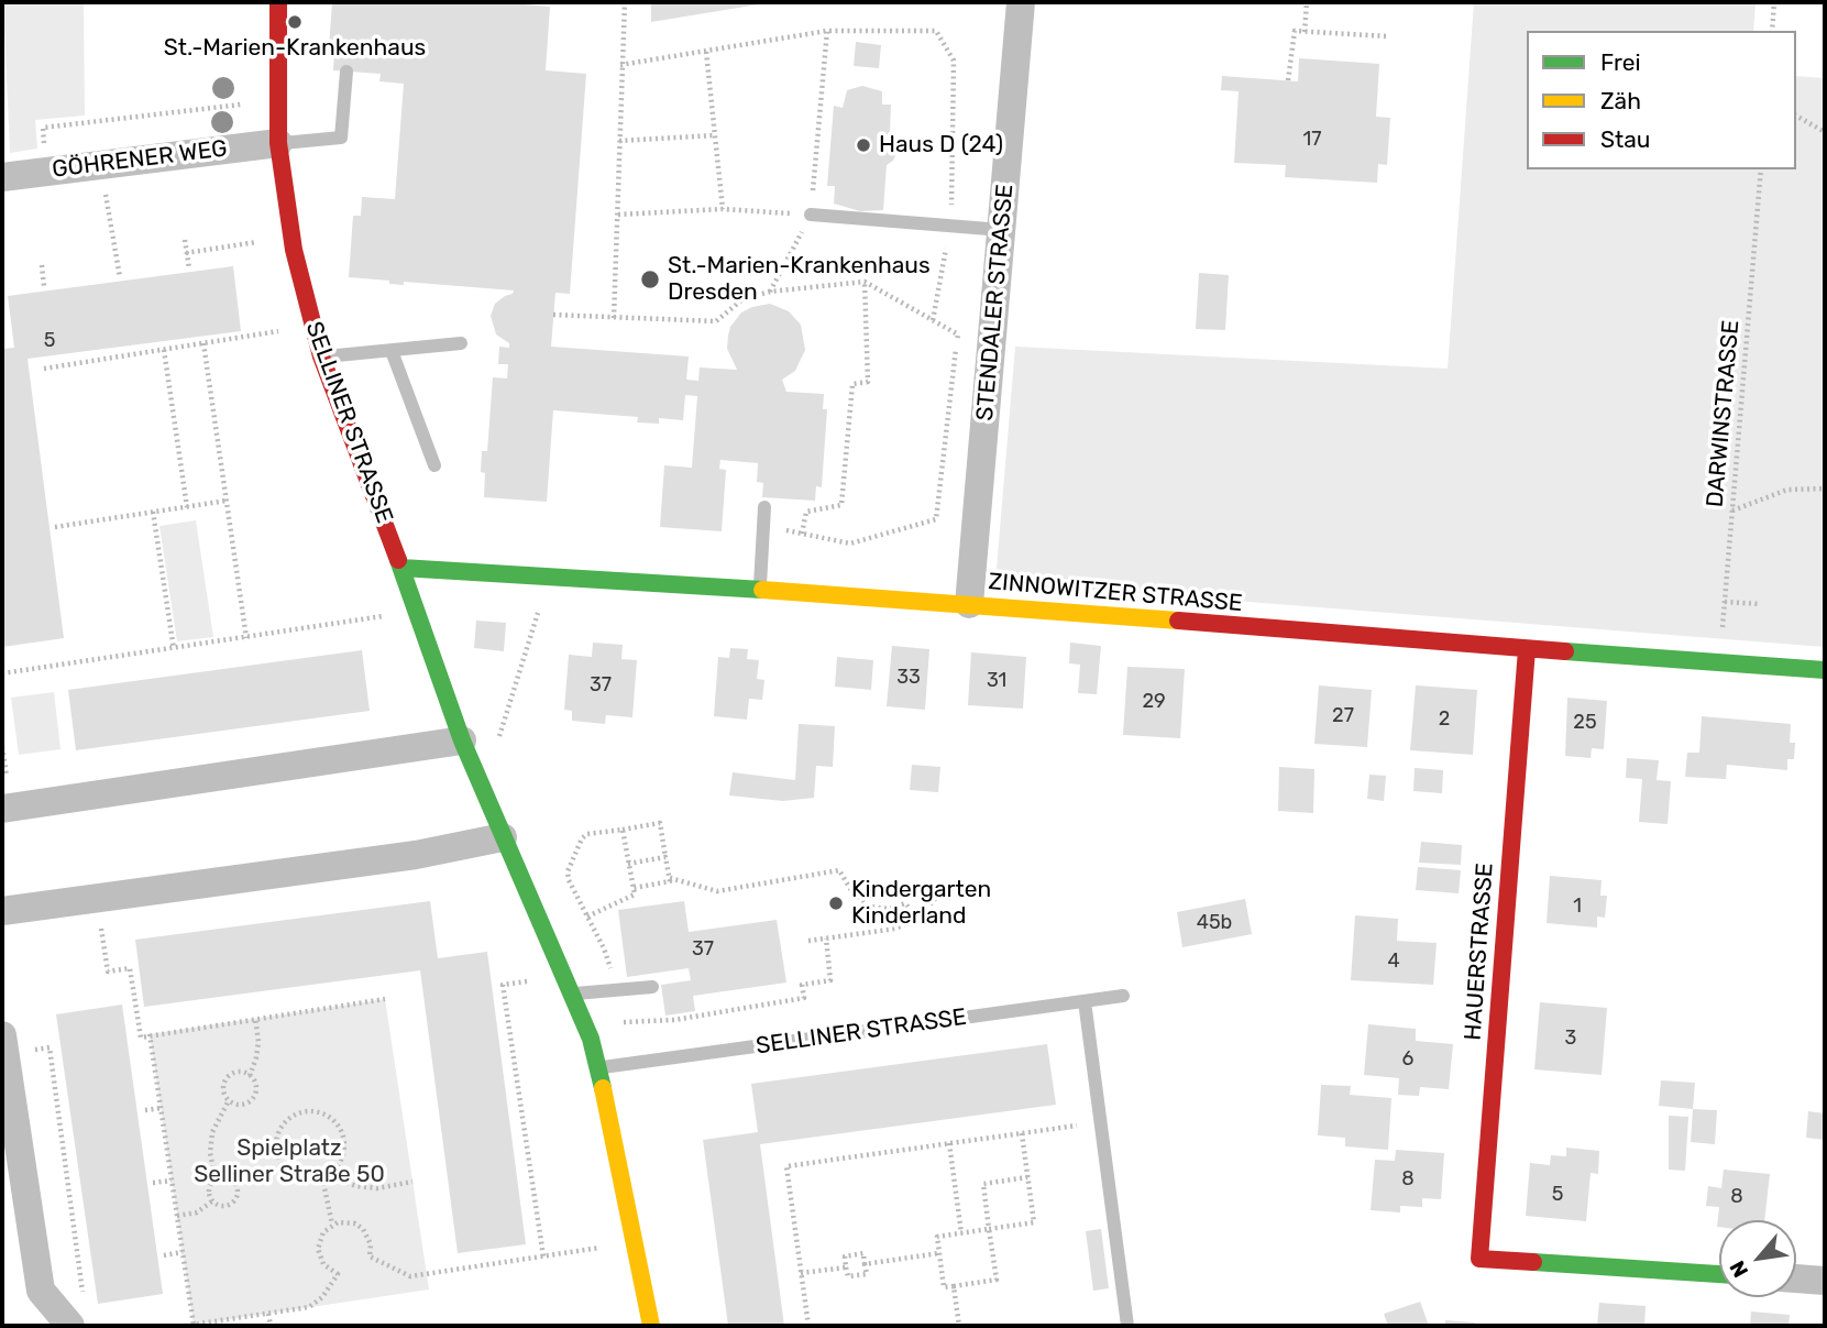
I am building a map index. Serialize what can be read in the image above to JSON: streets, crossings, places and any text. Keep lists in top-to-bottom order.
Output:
{
  "streets": {
    "street": [
      "GÖHRENER WEG",
      "STENDALER STRASSE",
      "SELLINER STRASSE",
      "ZINNOWITZER STRASSE",
      "HAUERSTRASSE"
    ],
    "path": ["DARWINSTRASSE"]
  },
  "crossings": [
    ["GÖHRENER WEG", "SELLINER STRASSE"],
    ["STENDALER STRASSE", "ZINNOWITZER STRASSE"],
    ["DARWINSTRASSE", "ZINNOWITZER STRASSE"],
    ["SELLINER STRASSE", "ZINNOWITZER STRASSE"],
    ["ZINNOWITZER STRASSE", "HAUERSTRASSE"]
  ],
  "parks": ["Spielplatz Selliner Straße 50"],
  "places": [
    "St.-Marien-Krankenhaus",
    "Haus D (24)",
    "St.-Marien-Krankenhaus Dresden",
    "Kindergarten Kinderland"
  ],
  "house_numbers": [
    "17",
    "5",
    "33",
    "31",
    "37",
    "29",
    "27",
    "2",
    "25",
    "1",
    "45b",
    "37",
    "4",
    "3",
    "6",
    "8",
    "5",
    "8"
  ],
  "legend": ["Frei", "Zäh", "Stau"],
  "north": "bottom left"
}
